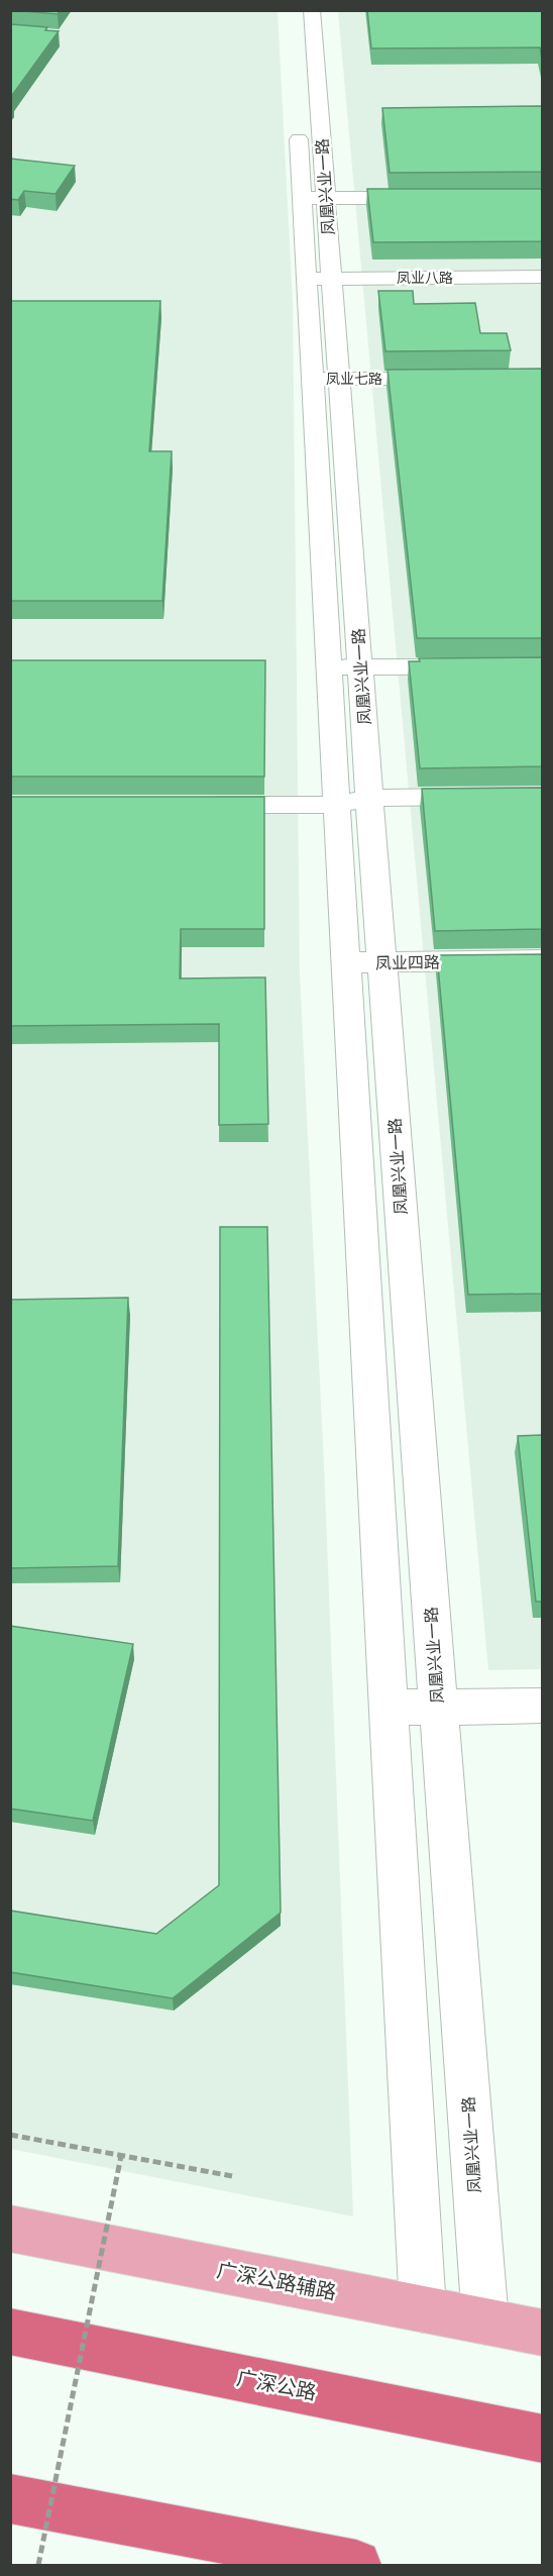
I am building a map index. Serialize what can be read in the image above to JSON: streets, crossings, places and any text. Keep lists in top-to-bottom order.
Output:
{
  "streets": {
    "highway": ["广深公路"],
    "main road": ["广深公路辅路"],
    "street": [
      "凤凰兴业一路",
      "凤业八路",
      "凤业七路",
      "凤业四路"
    ]
  },
  "crossings": [
    ["凤凰兴业一路", "凤业八路"],
    ["凤凰兴业一路", "凤业七路"],
    ["凤凰兴业一路", "凤业四路"],
    ["凤凰兴业一路", "广深公路辅路"]
  ]
}
